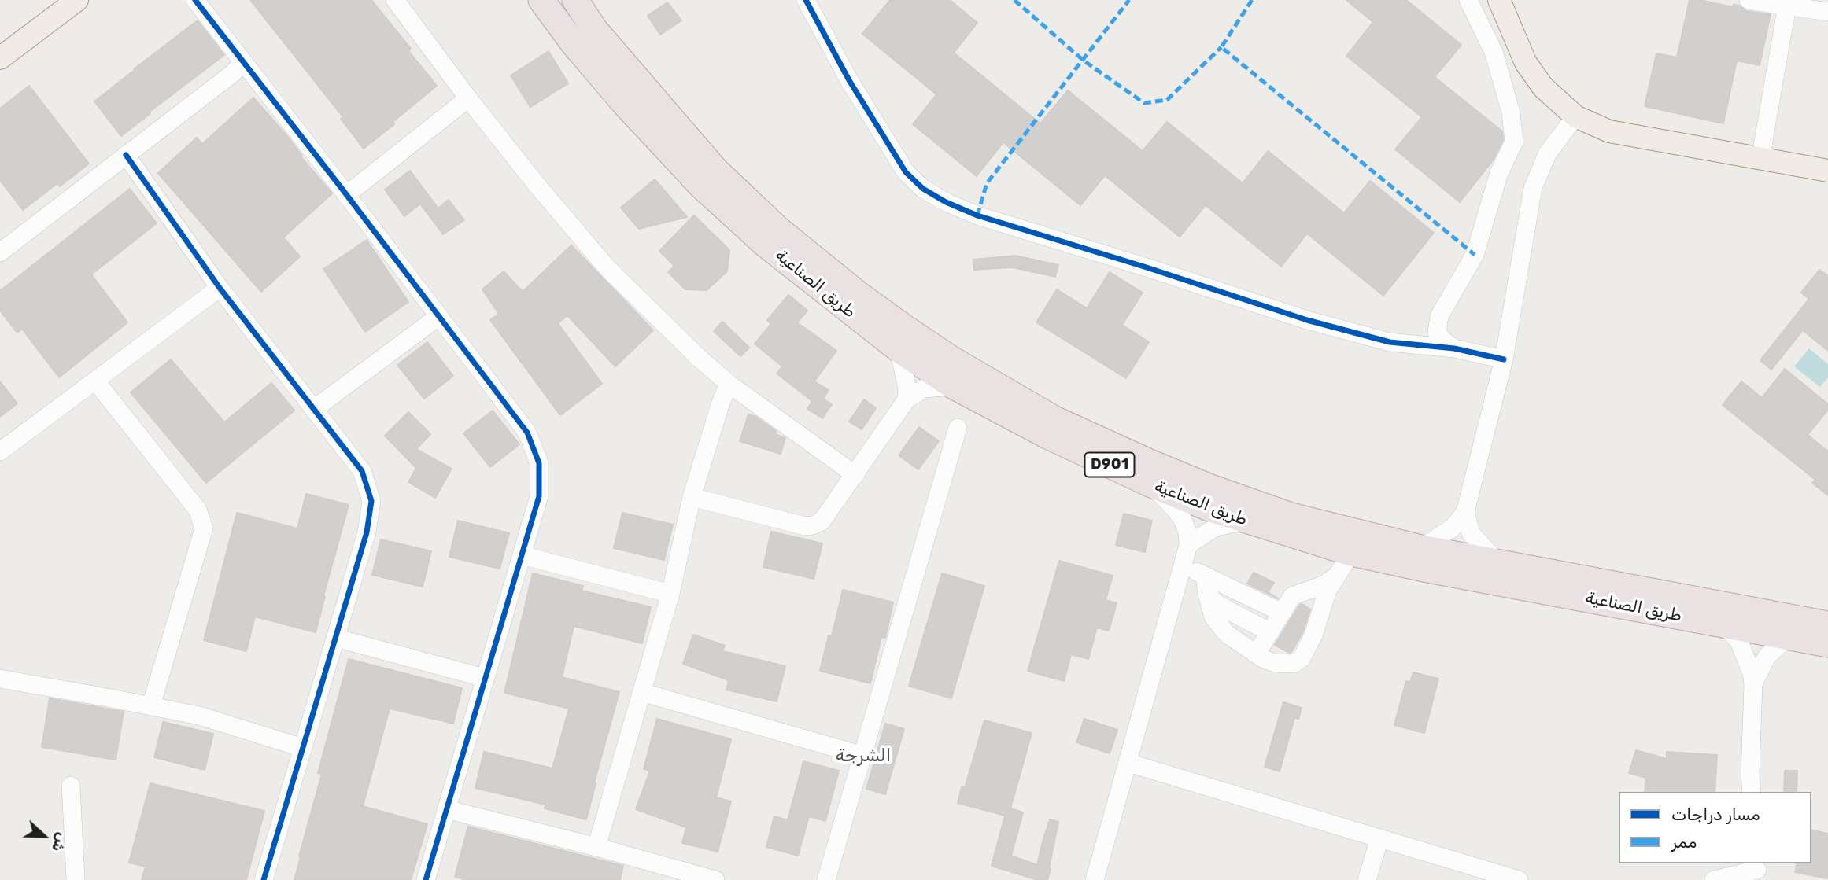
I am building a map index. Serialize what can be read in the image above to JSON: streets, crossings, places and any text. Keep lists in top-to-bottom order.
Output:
{
  "streets": {
    "highway": ["طريق الصناعية", "D901"]
  },
  "districts": ["الشرجة"],
  "legend": ["مسار دراجات", "ممر"],
  "north": "right"
}
